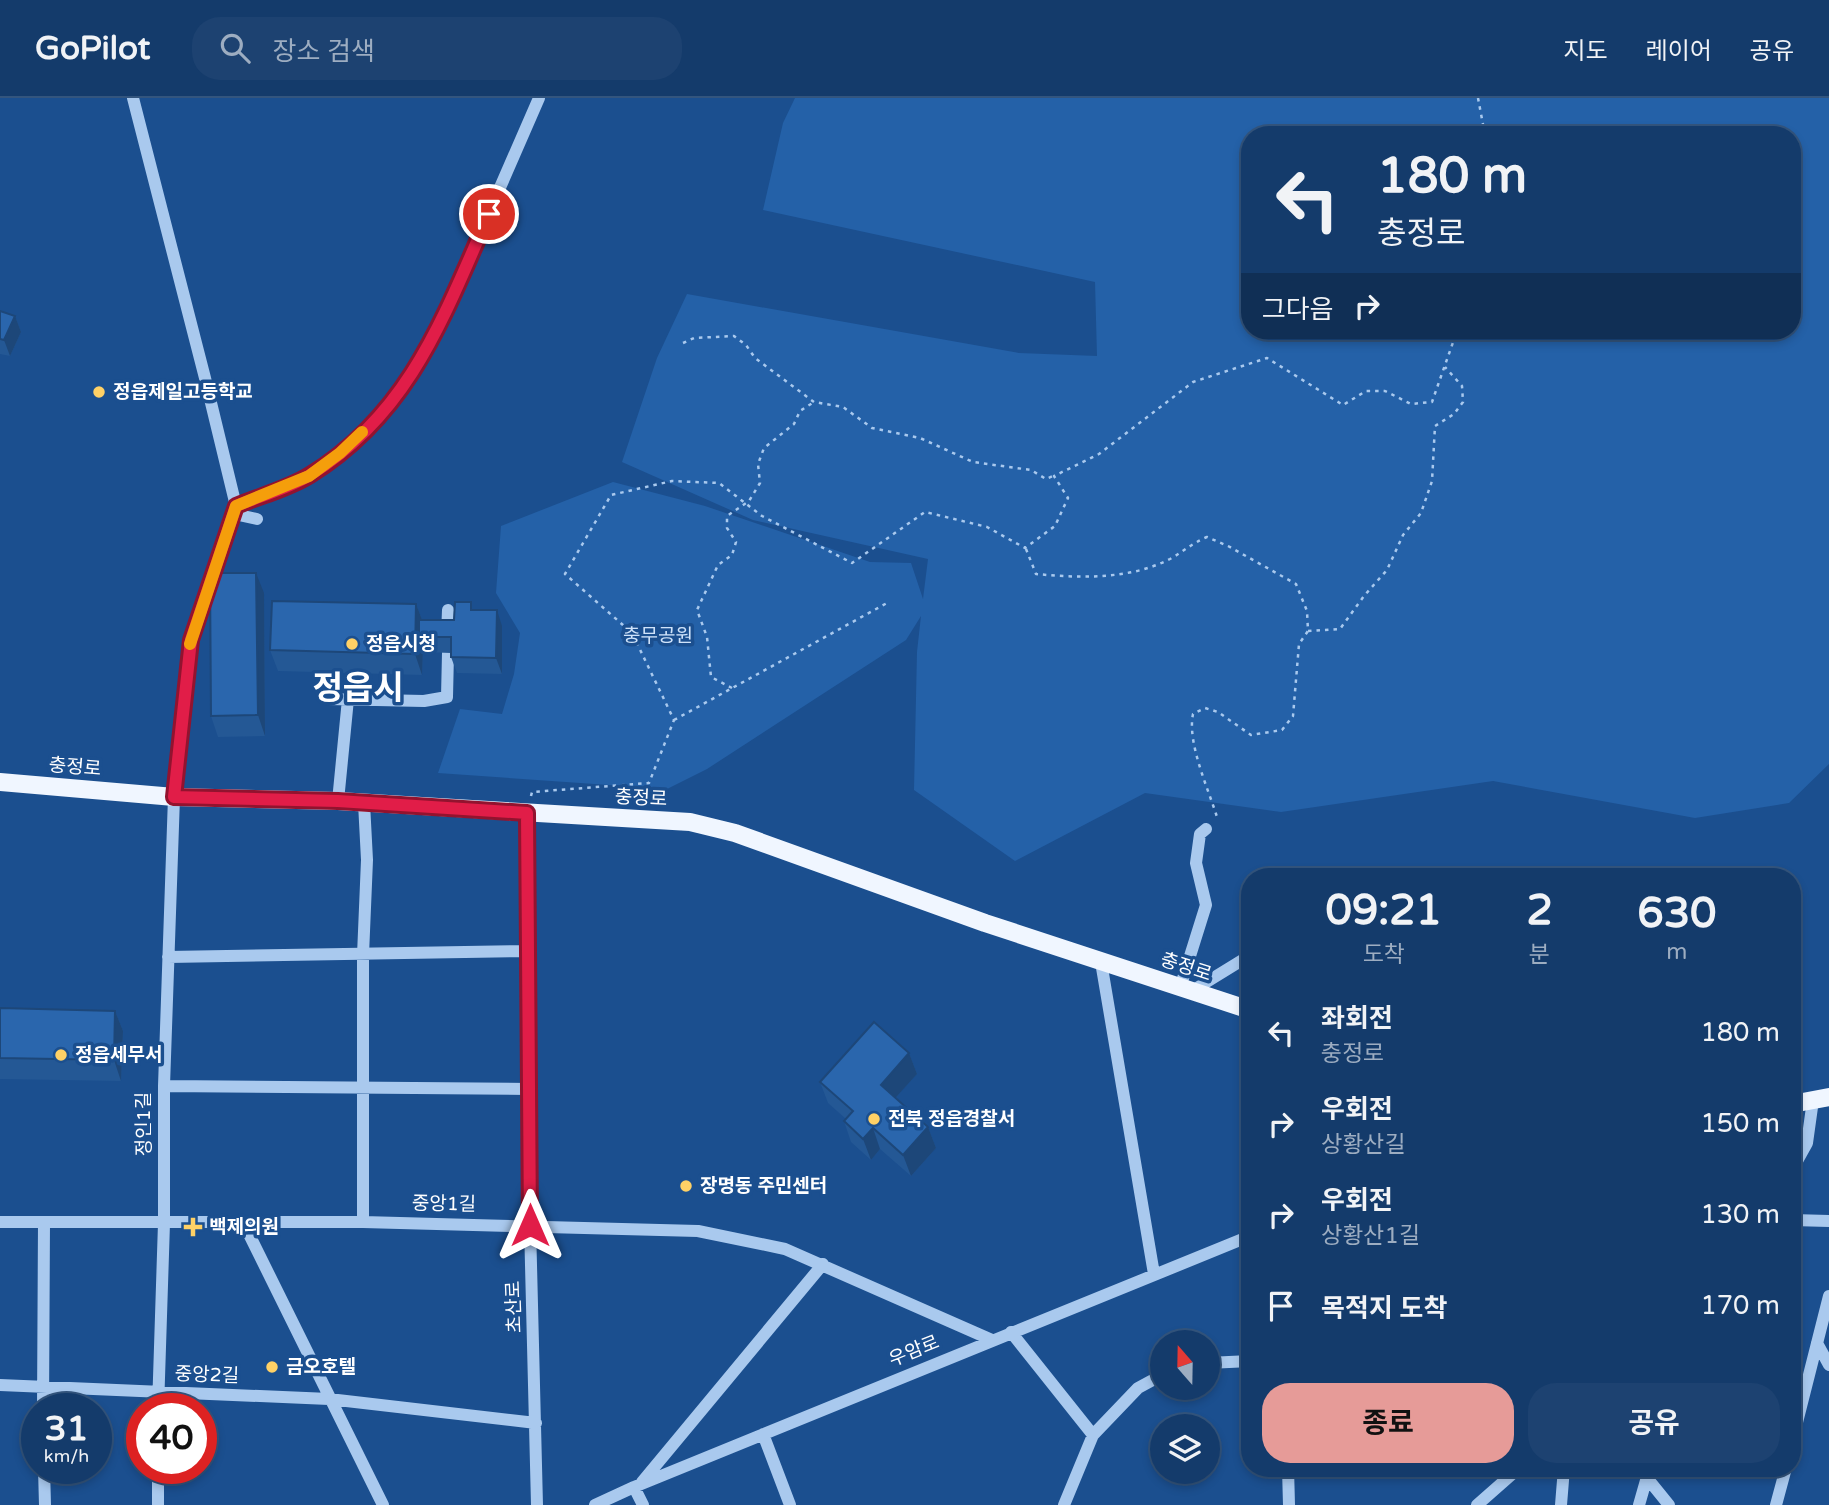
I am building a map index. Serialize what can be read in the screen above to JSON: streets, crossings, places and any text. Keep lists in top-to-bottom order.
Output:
{
  "streets": {
    "main road": ["충정로"],
    "street": [
      "정인1길",
      "중앙1길",
      "초산로",
      "우암로",
      "중앙2길"
    ]
  },
  "crossings": [
    ["충정로", "정인1길"],
    ["충정로", "초산로"],
    ["정인1길", "중앙1길"],
    ["정인1길", "중앙2길"],
    ["중앙1길", "초산로"],
    ["중앙1길", "우암로"],
    ["초산로", "중앙2길"]
  ],
  "districts": ["정읍시"],
  "parks": ["충무공원"],
  "places": {
    "other": [
      "정읍제일고등학교",
      "정읍시청",
      "정읍세무서",
      "전북 정읍경찰서",
      "장명동 주민센터",
      "금오호텔"
    ],
    "health": ["백제의원"]
  },
  "north": "top",
  "page": {
    "header": "GoPilot",
    "search": "장소 검색",
    "nav": ["지도", "레이어", "공유"],
    "turn": ["180 m", "충정로"],
    "then": "그다음",
    "eta": [
      "09:21",
      "도착",
      "2",
      "분",
      "630",
      "m"
    ],
    "list": [
      {
        "name": "좌회전",
        "note": "충정로",
        "value": "180 m"
      },
      {
        "name": "우회전",
        "note": "상황산길",
        "value": "150 m"
      },
      {
        "name": "우회전",
        "note": "상황산1길",
        "value": "130 m"
      },
      {
        "name": "목적지 도착",
        "value": "170 m"
      }
    ],
    "buttons": ["종료", "공유"],
    "speed": "31 km/h",
    "limit": "40"
  }
}
